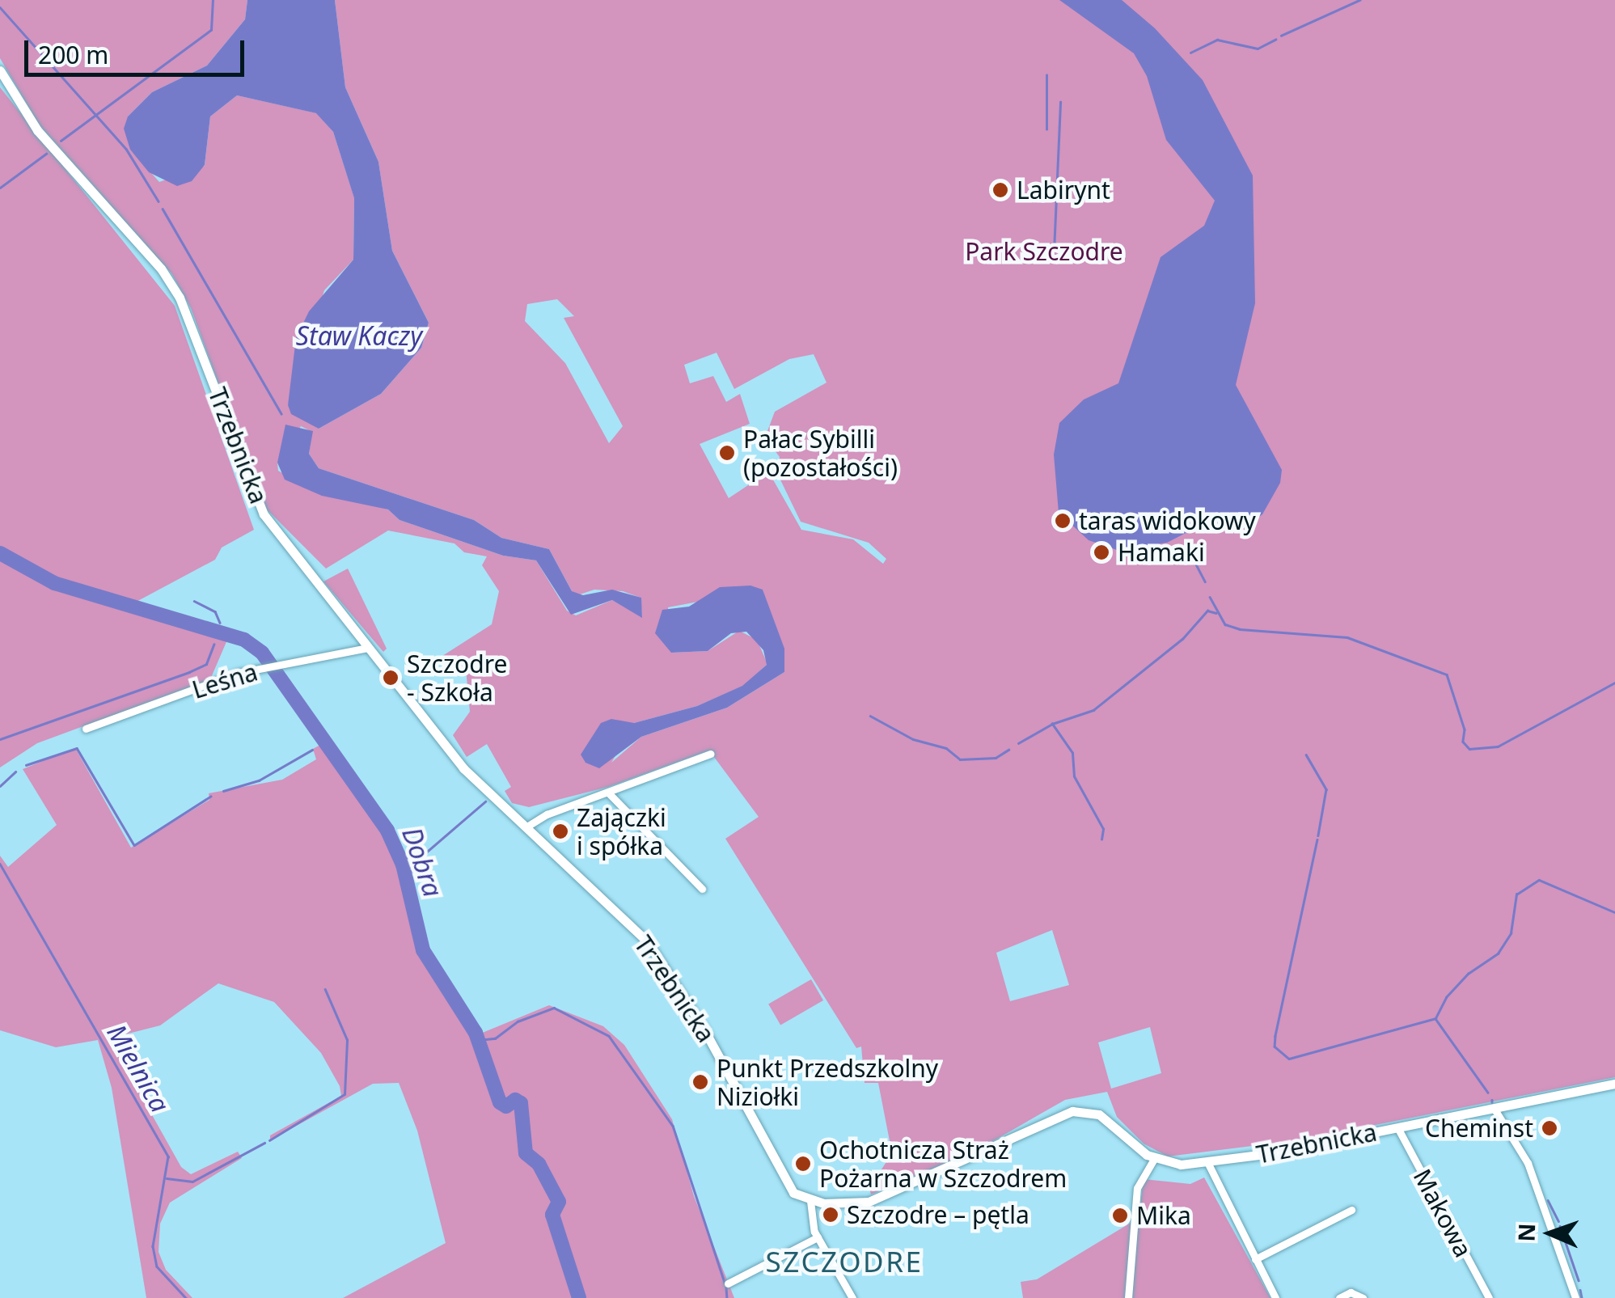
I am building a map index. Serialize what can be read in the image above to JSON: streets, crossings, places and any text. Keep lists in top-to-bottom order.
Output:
{
  "streets": {
    "street": ["Trzebnicka", "Leśna", "Makowa"]
  },
  "crossings": [
    ["Trzebnicka", "Leśna"],
    ["Trzebnicka", "Makowa"]
  ],
  "districts": ["SZCZODRE"],
  "water": ["Staw Kaczy", "Dobra", "Mielnica"],
  "parks": ["Park Szczodre"],
  "places": [
    "Labirynt",
    "Pałac Sybilli (pozostałości)",
    "taras widokowy",
    "Hamaki",
    "Szczodre - Szkoła",
    "Zajączki i spółka",
    "Punkt Przedszkolny Niziołki",
    "Cheminst",
    "Ochotnicza Straż Pożarna w Szczodrem",
    "Szczodre – pętla",
    "Mika"
  ],
  "scale_bar": "200 m",
  "north": "left"
}
